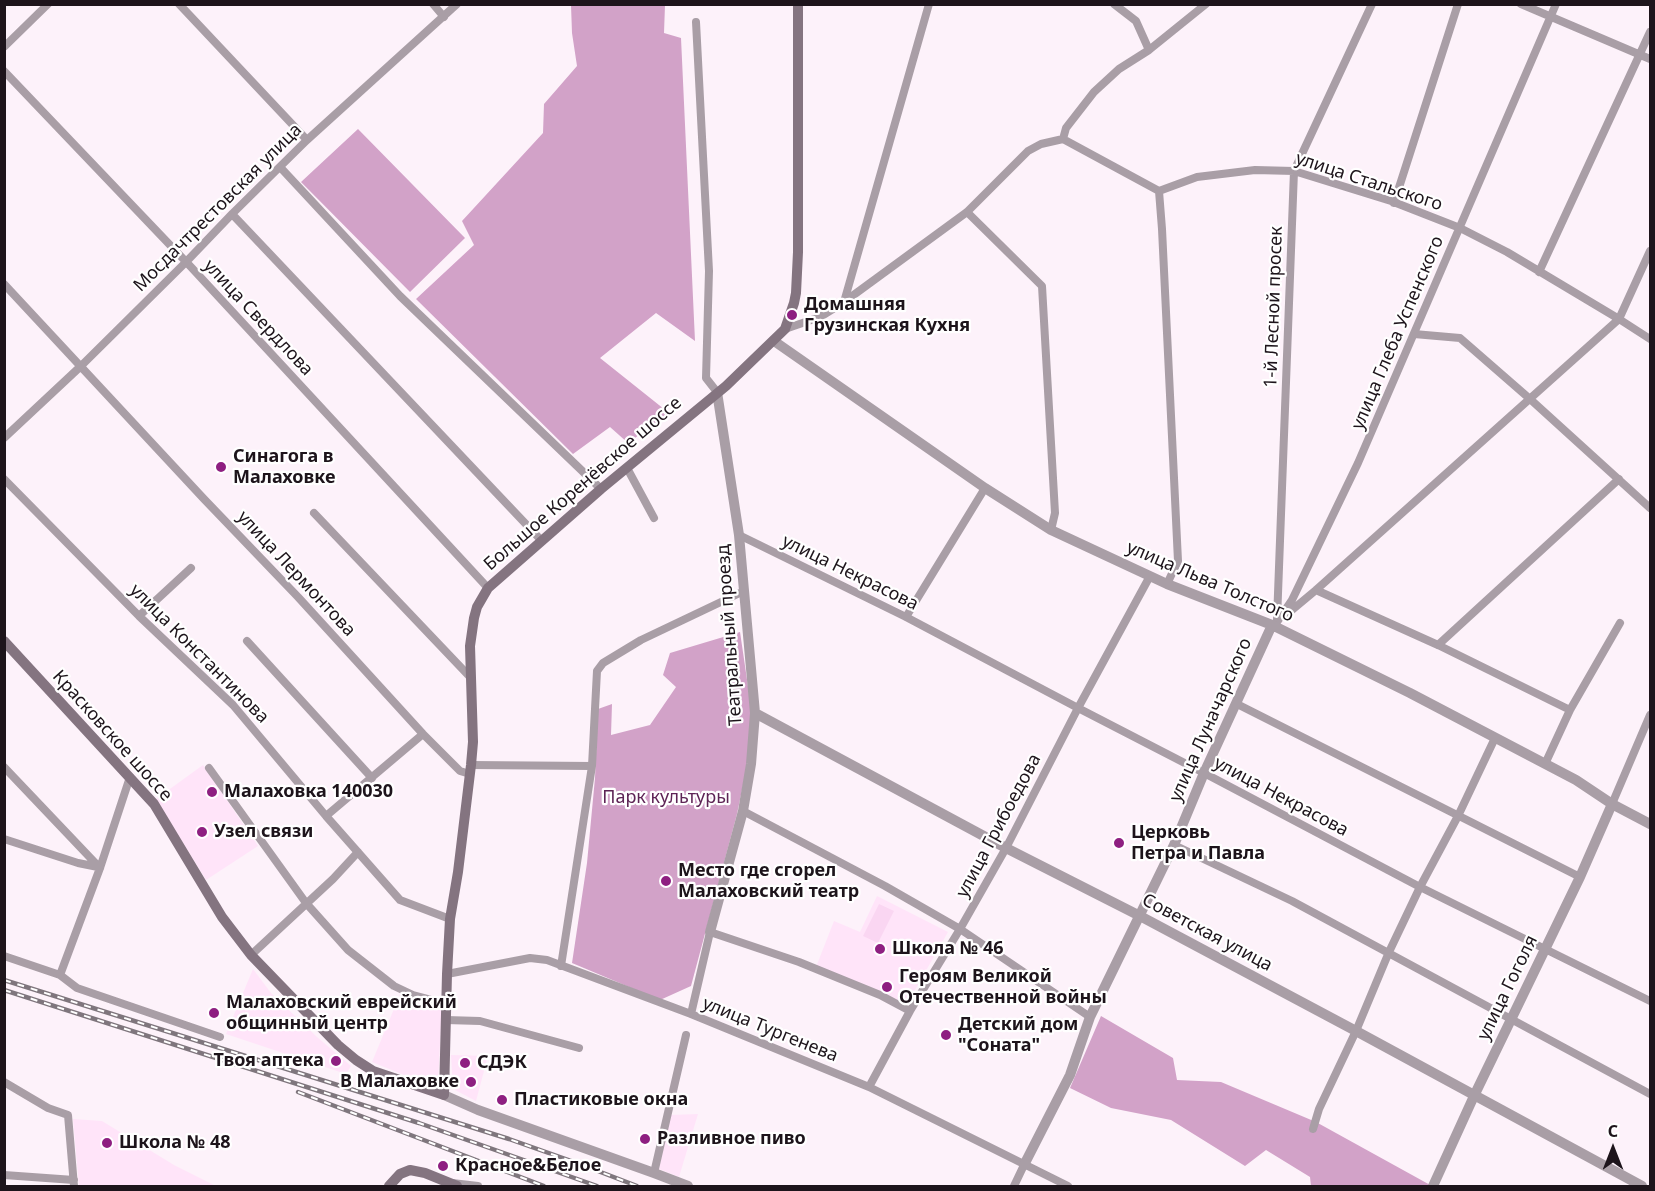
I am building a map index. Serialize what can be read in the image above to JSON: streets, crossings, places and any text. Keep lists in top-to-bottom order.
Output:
{
  "streets": {
    "main road": ["Большое Коренёвское шоссе", "Красковское шоссе"],
    "street": [
      "улица Стальского",
      "Мосдачтрестовская улица",
      "1-й Лесной просек",
      "улица Свердлова",
      "улица Глеба Успенского",
      "улица Некрасова",
      "улица Лермонтова",
      "улица Льва Толстого",
      "Театральный проезд",
      "улица Константинова",
      "улица Луначарского",
      "улица Грибоедова",
      "Советская улица",
      "улица Гоголя",
      "улица Тургенева"
    ]
  },
  "crossings": [
    ["улица Стальского", "1-й Лесной просек"],
    ["улица Стальского", "улица Глеба Успенского"],
    ["Мосдачтрестовская улица", "улица Свердлова"],
    ["Мосдачтрестовская улица", "улица Лермонтова"],
    ["1-й Лесной просек", "улица Глеба Успенского"],
    ["1-й Лесной просек", "улица Льва Толстого"],
    ["1-й Лесной просек", "улица Луначарского"],
    ["улица Свердлова", "Большое Коренёвское шоссе"],
    ["улица Глеба Успенского", "улица Льва Толстого"],
    ["улица Глеба Успенского", "улица Луначарского"],
    ["Большое Коренёвское шоссе", "улица Лермонтова"],
    ["Большое Коренёвское шоссе", "улица Льва Толстого"],
    ["Большое Коренёвское шоссе", "Театральный проезд"],
    ["Большое Коренёвское шоссе", "улица Константинова"],
    ["Большое Коренёвское шоссе", "Красковское шоссе"],
    ["Большое Коренёвское шоссе", "улица Тургенева"],
    ["улица Некрасова", "Театральный проезд"],
    ["улица Некрасова", "улица Луначарского"],
    ["улица Некрасова", "улица Грибоедова"],
    ["улица Некрасова", "улица Гоголя"],
    ["улица Льва Толстого", "улица Луначарского"],
    ["улица Льва Толстого", "улица Грибоедова"],
    ["улица Льва Толстого", "улица Гоголя"],
    ["Театральный проезд", "Советская улица"],
    ["Театральный проезд", "улица Тургенева"],
    ["улица Луначарского", "Советская улица"],
    ["улица Луначарского", "улица Тургенева"],
    ["улица Грибоедова", "Советская улица"],
    ["улица Грибоедова", "улица Тургенева"],
    ["Советская улица", "улица Гоголя"]
  ],
  "parks": ["Парк культуры"],
  "places": [
    "Домашняя Грузинская Кухня",
    "Синагога в Малаховке",
    "Малаховка 140030",
    "Узел связи",
    "Церковь Петра и Павла",
    "Место где сгорел Малаховский театр",
    "Школа № 46",
    "Героям Великой Отечественной войны",
    "Малаховский еврейский общинный центр",
    "Детский дом \"Соната\"",
    "Твоя аптека",
    "СДЭК",
    "В Малаховке",
    "Пластиковые окна",
    "Разливное пиво",
    "Школа № 48",
    "Красное&Белое"
  ],
  "north": "top"
}
